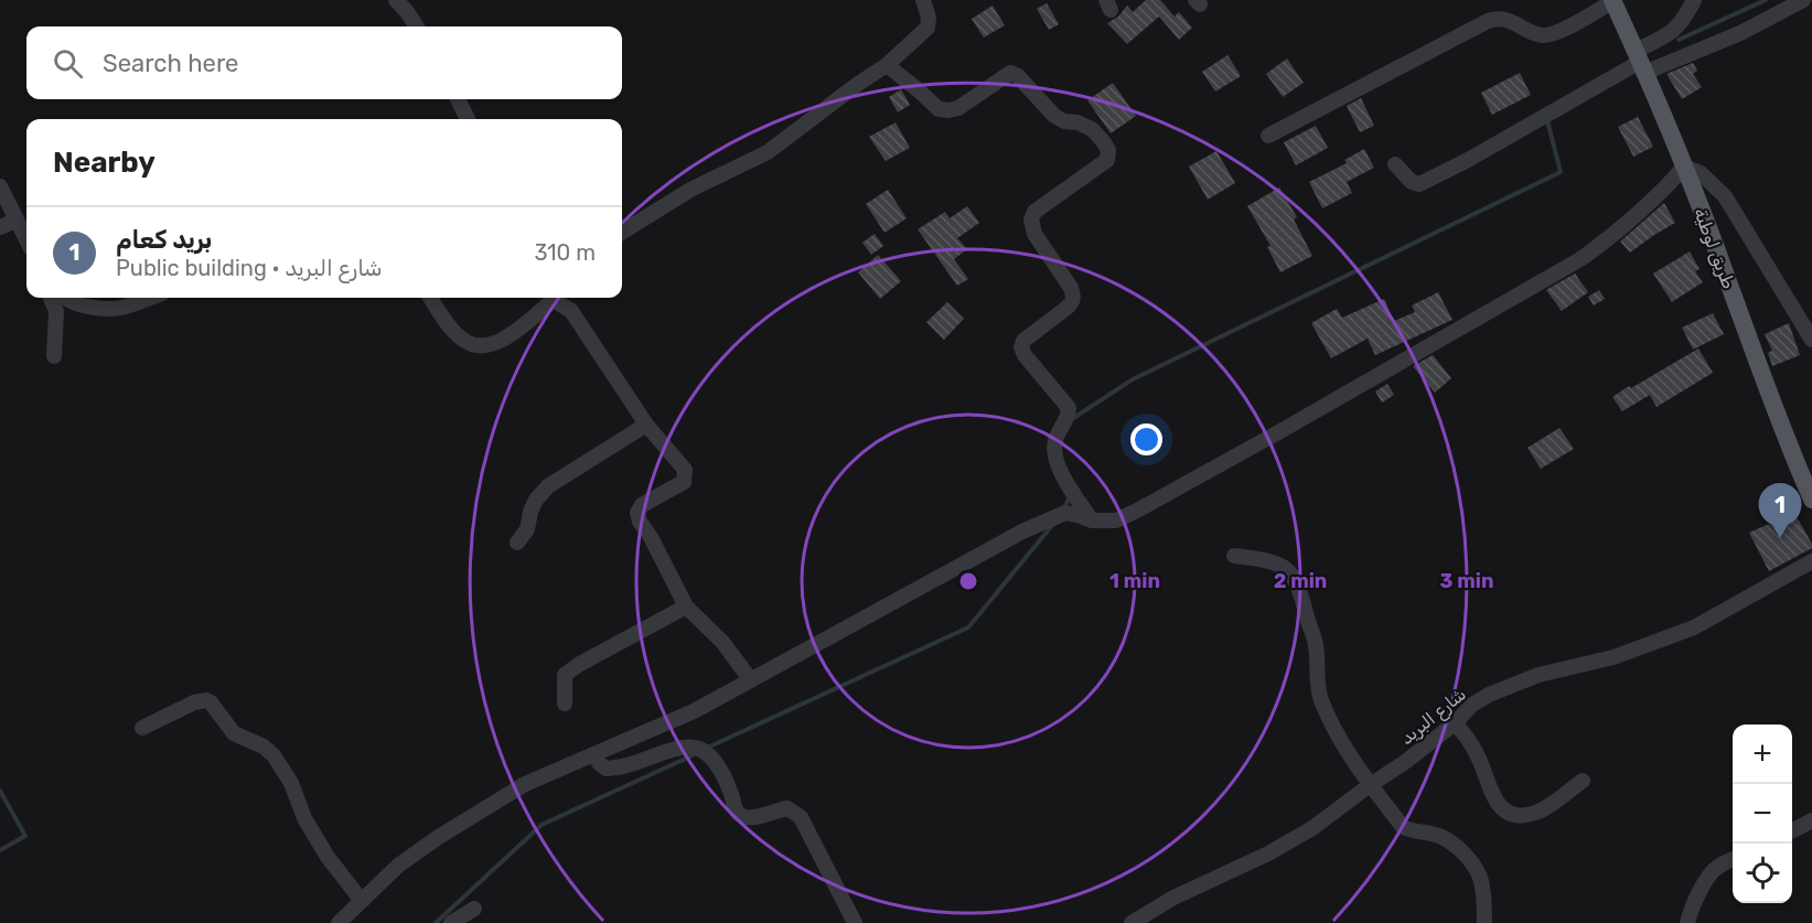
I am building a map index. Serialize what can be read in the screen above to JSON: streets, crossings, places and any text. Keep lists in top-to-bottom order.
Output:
{
  "streets": {
    "main road": ["طريق لوطية"],
    "street": ["شارع البريد"]
  },
  "page": {
    "search": "Search here",
    "heading": "Nearby",
    "list": [
      {
        "mark": "1",
        "name": "بريد كعام",
        "note": "Public building · شارع البريد",
        "value": "310 m"
      }
    ],
    "pins": "1",
    "map_buttons": ["+", "−"]
  },
  "rings": ["1 min", "2 min", "3 min"]
}
